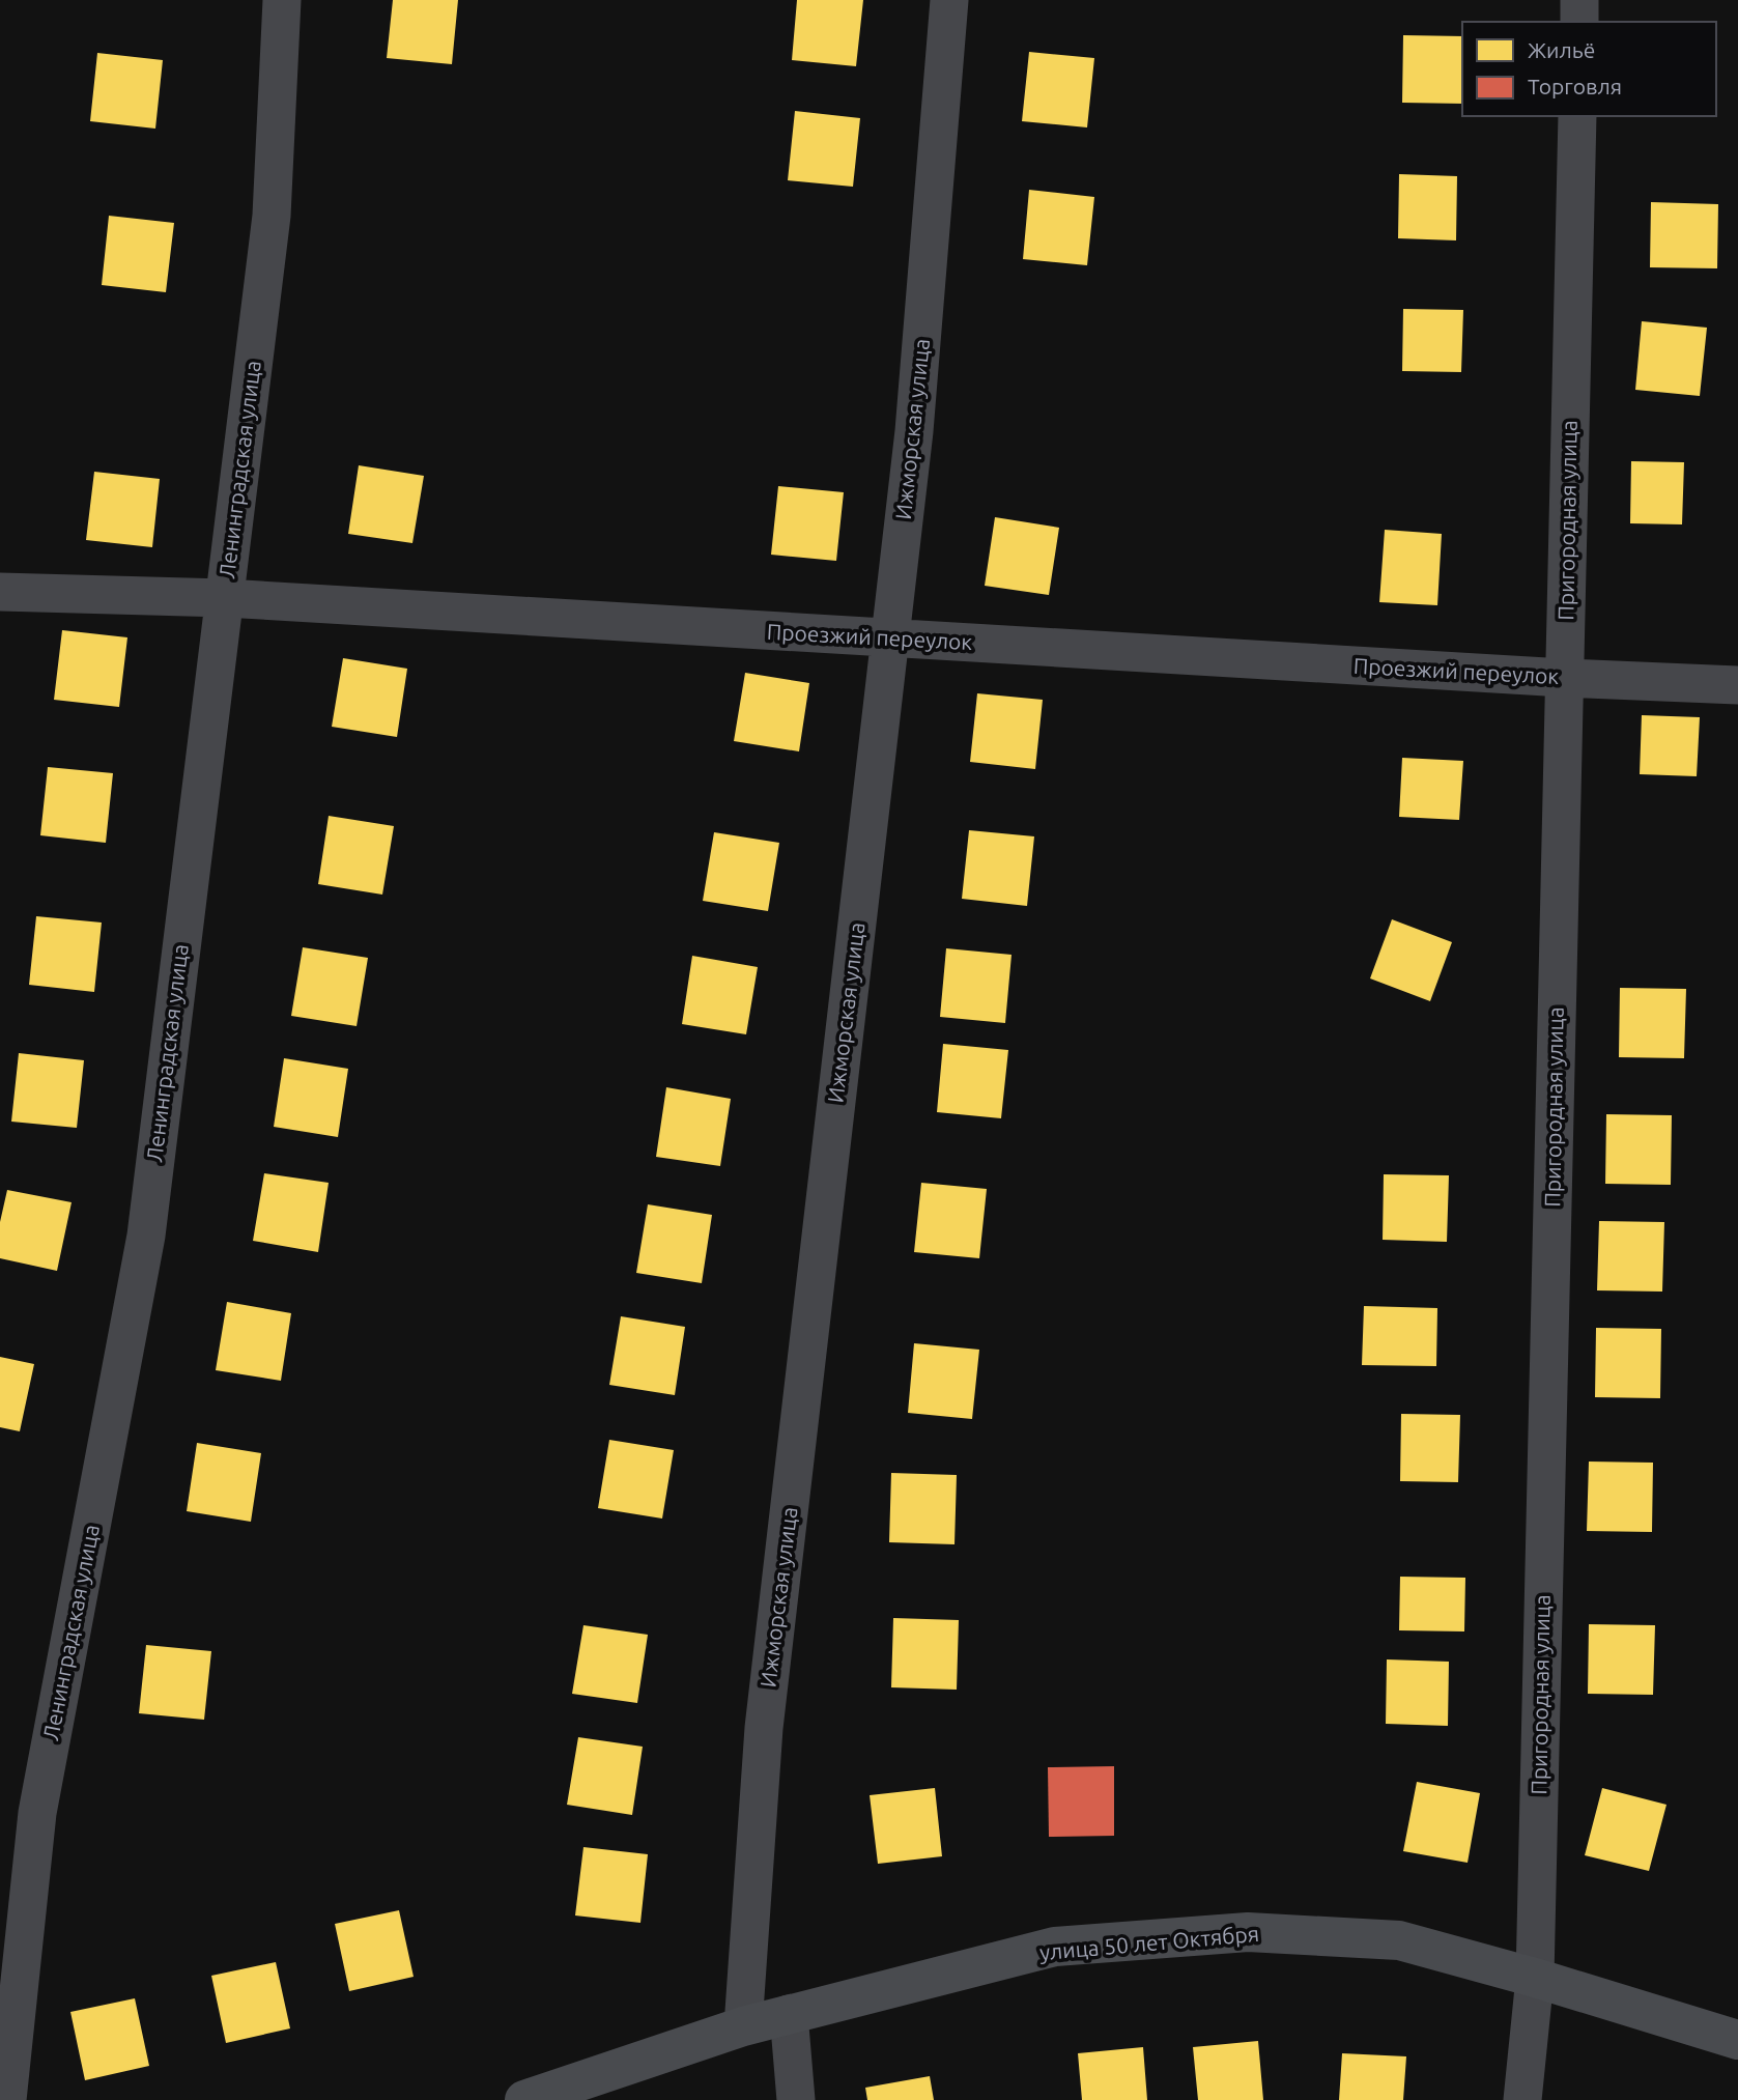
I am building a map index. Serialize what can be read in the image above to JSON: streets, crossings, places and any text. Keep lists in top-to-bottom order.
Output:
{
  "streets": {
    "main road": ["улица 50 лет Октября"],
    "street": [
      "Ижморская улица",
      "Ленинградская улица",
      "Пригородная улица",
      "Проезжий переулок"
    ]
  },
  "crossings": [
    ["Ижморская улица", "Проезжий переулок"],
    ["Ижморская улица", "улица 50 лет Октября"],
    ["Ленинградская улица", "Проезжий переулок"],
    ["Пригородная улица", "Проезжий переулок"],
    ["Пригородная улица", "улица 50 лет Октября"]
  ],
  "legend": ["Жильё", "Торговля"]
}
